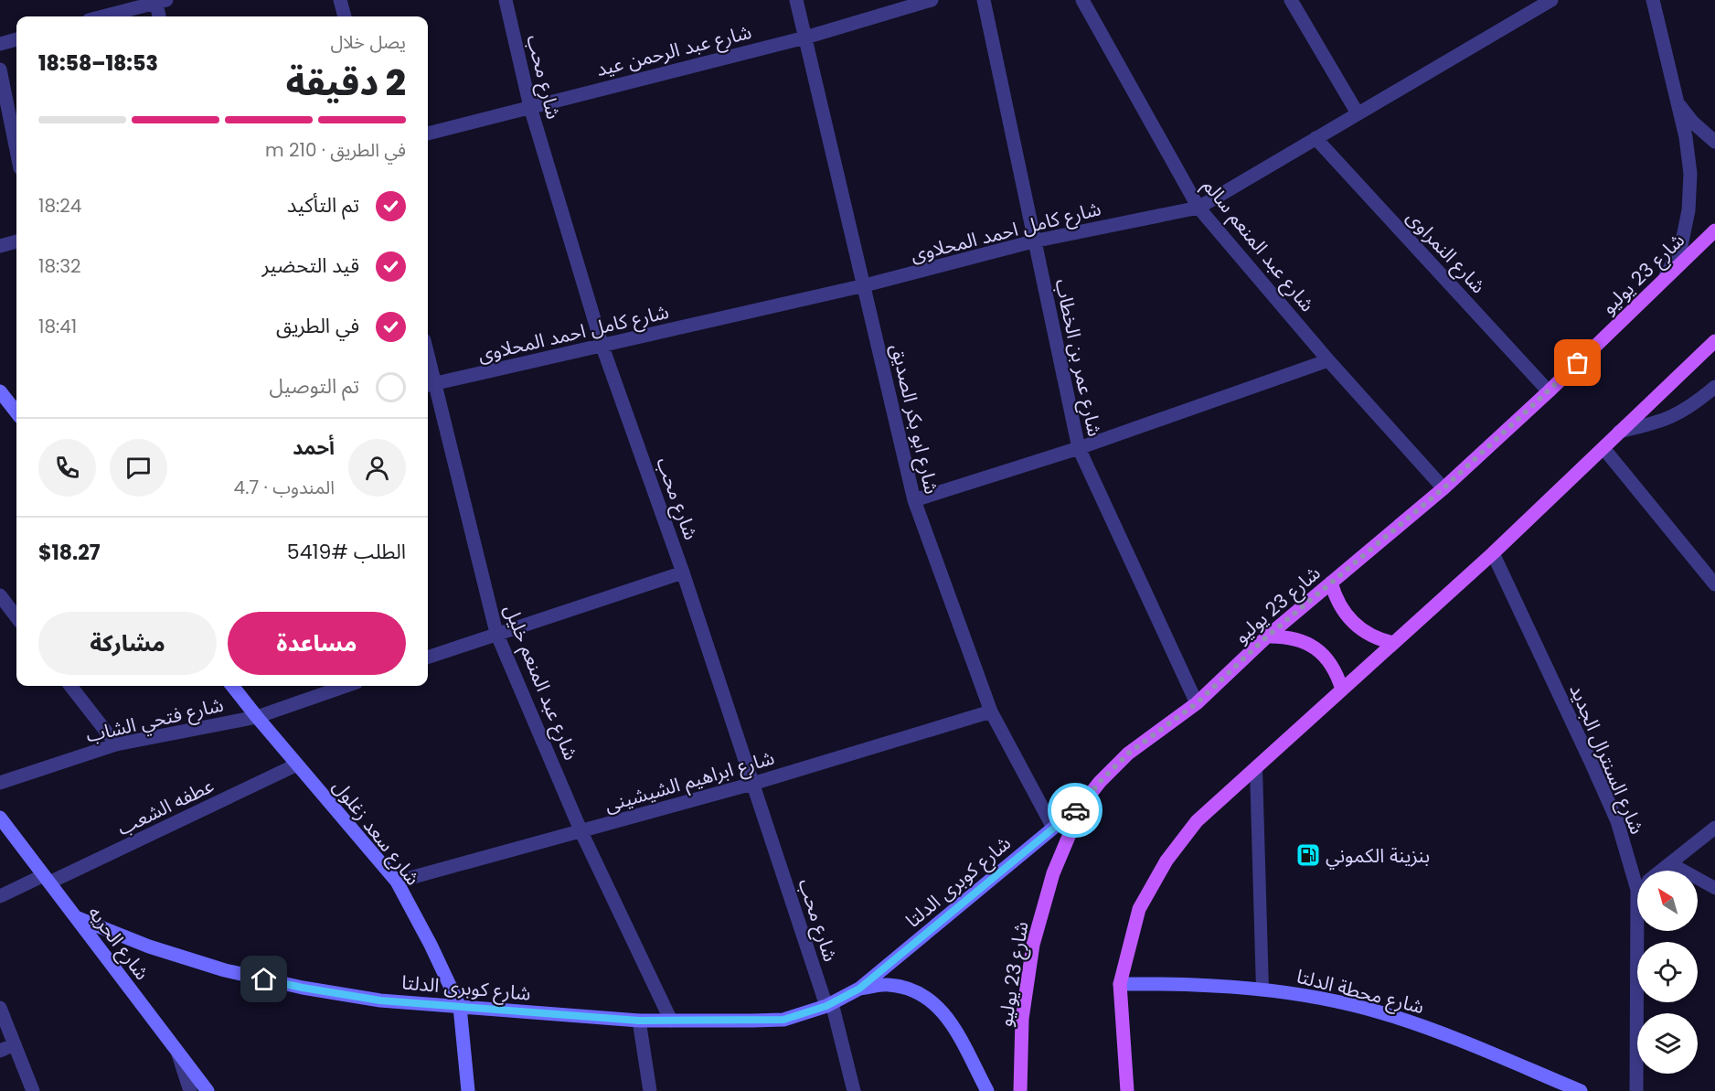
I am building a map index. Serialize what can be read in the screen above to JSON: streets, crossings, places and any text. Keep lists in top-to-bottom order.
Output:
{
  "streets": {
    "main road": ["شارع 23 يوليو"],
    "street": [
      "شارع عبد الرحمن عيد",
      "شارع محب",
      "شارع كامل احمد المحلاوى",
      "شارع عبد المنعم سالم",
      "شارع النمراوى",
      "شارع عمر بن الخطاب",
      "شارع ابو بكر الصديق",
      "شارع عبد المنعم خليل",
      "شارع فتحي الشاب",
      "شارع السنترال الجديد",
      "شارع ابراهيم الشيشينى",
      "عطفه الشعب",
      "شارع سعد زغلول",
      "شارع كوبرى الدلتا",
      "شارع الحريه",
      "شارع محطة الدلتا"
    ]
  },
  "crossings": [
    ["شارع عبد الرحمن عيد", "شارع محب"],
    ["شارع عبد الرحمن عيد", "شارع ابو بكر الصديق"],
    ["شارع محب", "شارع كامل احمد المحلاوى"],
    ["شارع محب", "شارع ابراهيم الشيشينى"],
    ["شارع محب", "شارع كوبرى الدلتا"],
    ["شارع كامل احمد المحلاوى", "شارع عبد المنعم سالم"],
    ["شارع كامل احمد المحلاوى", "شارع النمراوى"],
    ["شارع كامل احمد المحلاوى", "شارع عمر بن الخطاب"],
    ["شارع كامل احمد المحلاوى", "شارع ابو بكر الصديق"],
    ["شارع كامل احمد المحلاوى", "شارع عبد المنعم خليل"],
    ["شارع عبد المنعم سالم", "شارع 23 يوليو"],
    ["شارع النمراوى", "شارع 23 يوليو"],
    ["شارع 23 يوليو", "شارع عمر بن الخطاب"],
    ["شارع 23 يوليو", "شارع كوبرى الدلتا"],
    ["شارع ابو بكر الصديق", "شارع ابراهيم الشيشينى"],
    ["شارع ابو بكر الصديق", "شارع كوبرى الدلتا"],
    ["شارع عبد المنعم خليل", "شارع ابراهيم الشيشينى"],
    ["شارع عبد المنعم خليل", "شارع كوبرى الدلتا"],
    ["شارع فتحي الشاب", "شارع سعد زغلول"],
    ["شارع ابراهيم الشيشينى", "شارع سعد زغلول"],
    ["عطفه الشعب", "شارع سعد زغلول"],
    ["عطفه الشعب", "شارع الحريه"],
    ["شارع سعد زغلول", "شارع كوبرى الدلتا"],
    ["شارع كوبرى الدلتا", "شارع الحريه"]
  ],
  "places": {
    "fuel station": ["بنزينة الكموني"]
  },
  "north": "top left",
  "page": {
    "heading": ["2 دقيقة", "يصل خلال", "18:53–18:58"],
    "panel": [
      "أحمد",
      "المندوب · 4.7",
      "الطلب #5419",
      "$18.27"
    ],
    "bar": "في الطريق · 210 m",
    "list": [
      ["تم التأكيد", "18:24"],
      ["قيد التحضير", "18:32"],
      ["في الطريق", "18:41"],
      "تم التوصيل"
    ],
    "buttons": ["مساعدة", "مشاركة"]
  }
}
